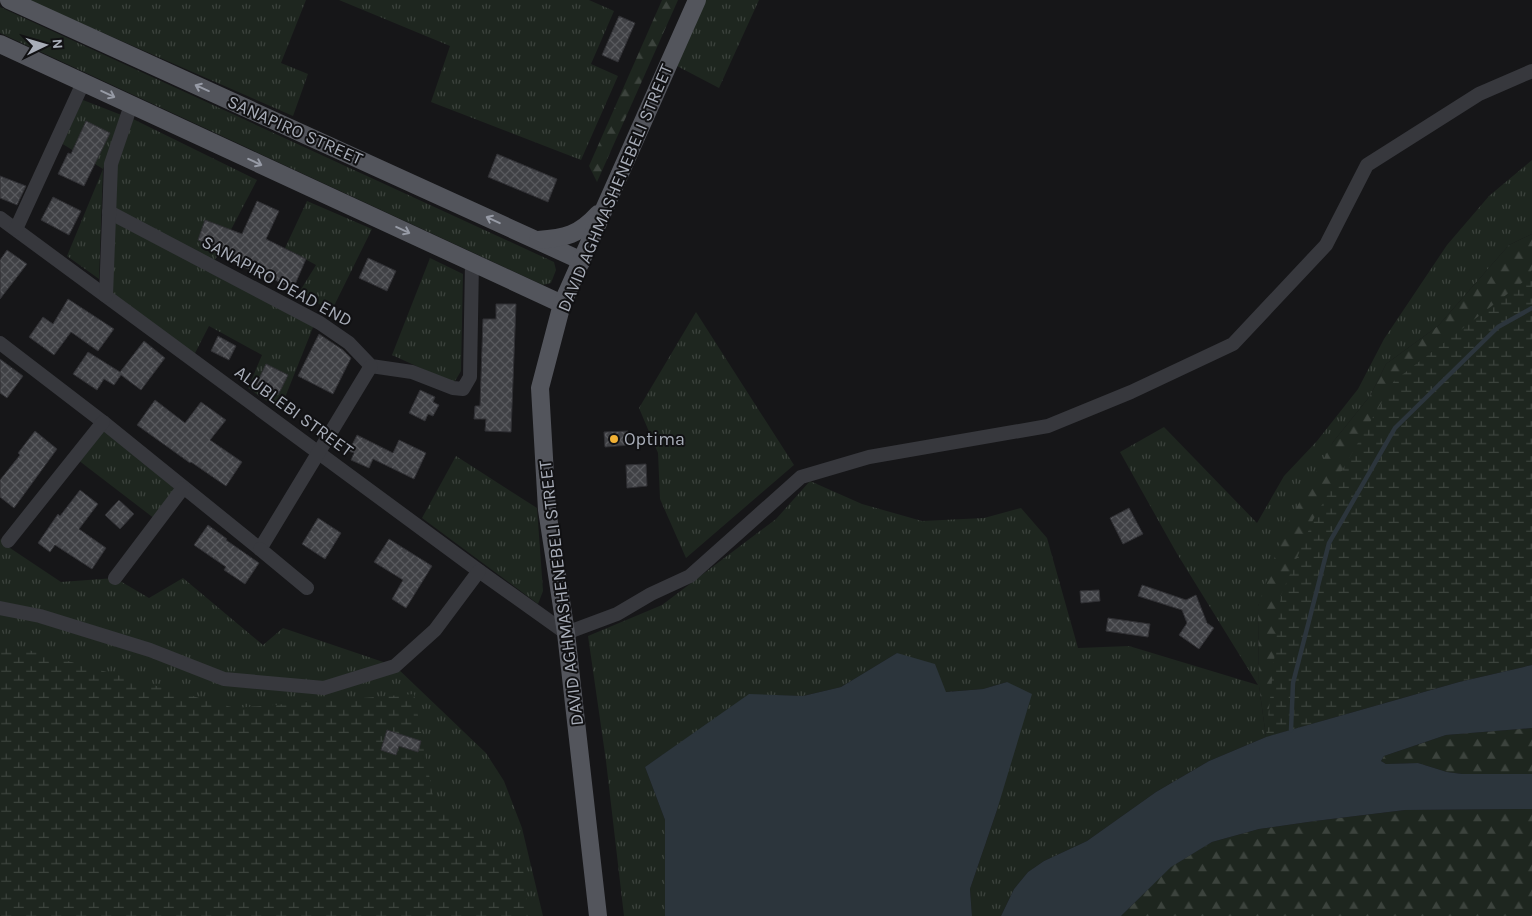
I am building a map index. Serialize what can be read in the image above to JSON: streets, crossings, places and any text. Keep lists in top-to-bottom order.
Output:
{
  "streets": {
    "main road": ["SANAPIRO STREET", "DAVID AGHMASHENEBELI STREET"],
    "street": ["SANAPIRO DEAD END", "ALUBLEBI STREET"]
  },
  "crossings": [
    ["SANAPIRO STREET", "DAVID AGHMASHENEBELI STREET"],
    ["DAVID AGHMASHENEBELI STREET", "ALUBLEBI STREET"]
  ],
  "places": ["Optima"],
  "north": "right"
}
